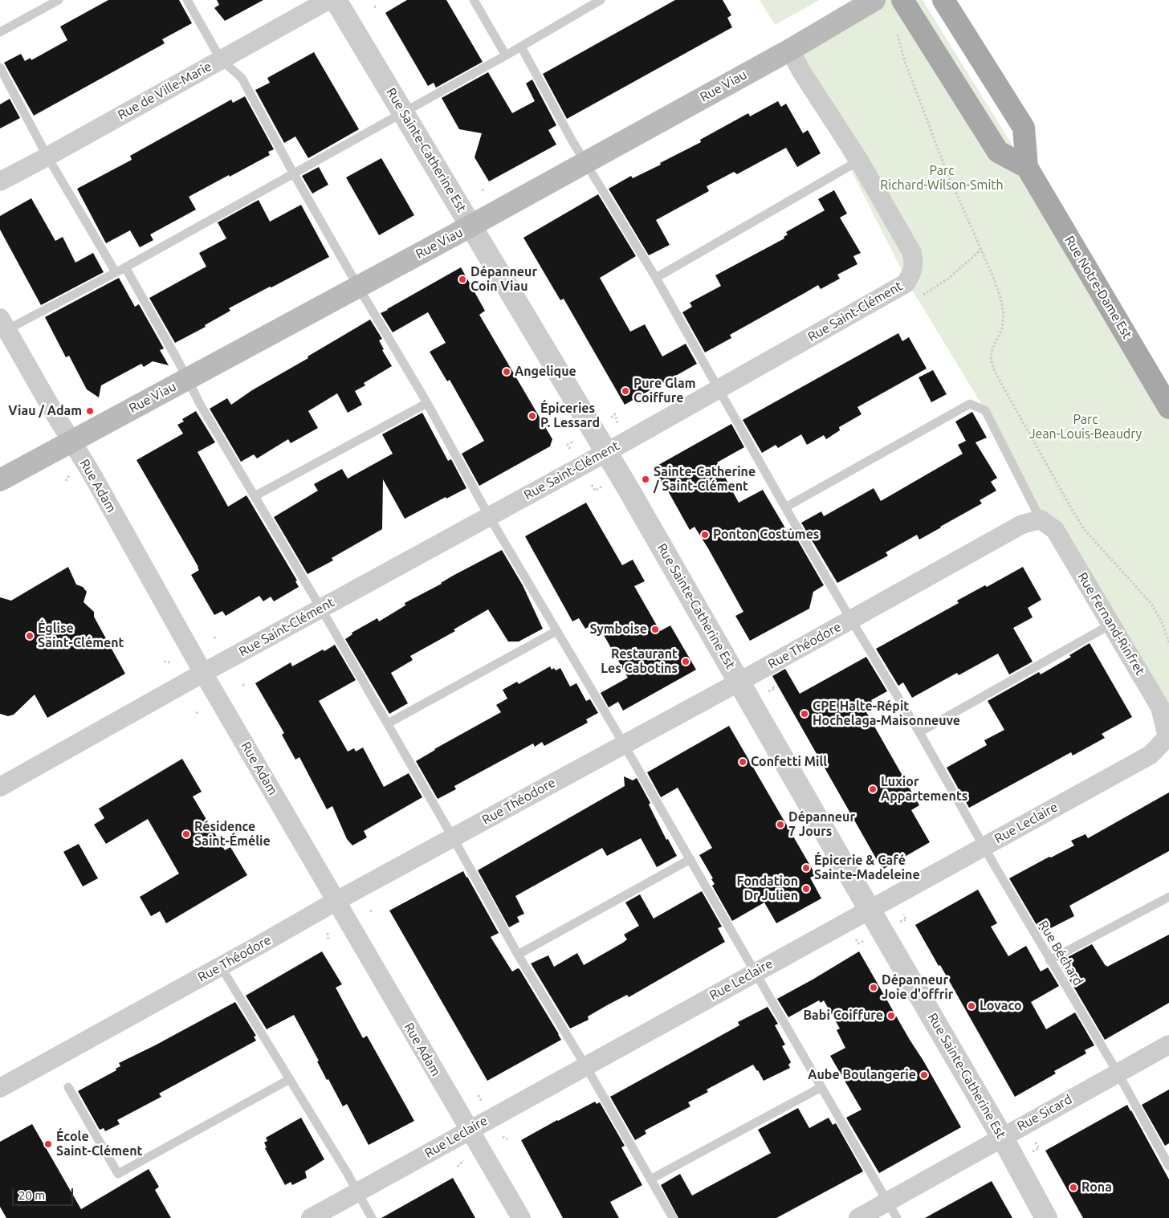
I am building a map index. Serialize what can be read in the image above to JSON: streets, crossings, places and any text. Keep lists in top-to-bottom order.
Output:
{
  "streets": {
    "main road": ["Rue Viau", "Rue Notre-Dame Est"],
    "street": [
      "Rue de Ville-Marie",
      "Rue Sainte-Catherine Est",
      "Rue Saint-Clément",
      "Rue Adam",
      "Rue Fernand-Rinfret",
      "Rue Théodore",
      "Rue Leclaire",
      "Rue Sicard"
    ],
    "lane": ["Rue Béchard"]
  },
  "crossings": [
    ["Rue Viau", "Rue Sainte-Catherine Est"],
    ["Rue Viau", "Rue Saint-Clément"],
    ["Rue Viau", "Rue Adam"],
    ["Rue Viau", "Rue Béchard"],
    ["Rue Sainte-Catherine Est", "Rue Saint-Clément"],
    ["Rue Sainte-Catherine Est", "Rue Théodore"],
    ["Rue Sainte-Catherine Est", "Rue Leclaire"],
    ["Rue Sainte-Catherine Est", "Rue Sicard"],
    ["Rue Saint-Clément", "Rue Adam"],
    ["Rue Saint-Clément", "Rue Béchard"],
    ["Rue Adam", "Rue Théodore"],
    ["Rue Adam", "Rue Leclaire"],
    ["Rue Fernand-Rinfret", "Rue Théodore"],
    ["Rue Fernand-Rinfret", "Rue Leclaire"],
    ["Rue Théodore", "Rue Béchard"],
    ["Rue Leclaire", "Rue Béchard"],
    ["Rue Béchard", "Rue Sicard"]
  ],
  "parks": ["Parc Richard-Wilson-Smith", "Parc Jean-Louis-Beaudry"],
  "places": [
    "Dépanneur Coin Viau",
    "Angelique",
    "Pure Glam Coiffure",
    "Viau / Adam",
    "Épiceries P. Lessard",
    "Sainte-Catherine / Saint-Clément",
    "Ponton Costumes",
    "Symboise",
    "Église Saint-Clément",
    "Restaurant Les Cabotins",
    "CPE Halte-Répit Hochelaga-Maisonneuve",
    "Confetti Mill",
    "Luxior Appartements",
    "Dépanneur 7 Jours",
    "Résidence Saint-Émélie",
    "Épicerie & Café Sainte-Madeleine",
    "Fondation Dr Julien",
    "Dépanneur Joie d'offrir",
    "Lovaco",
    "Babi Coiffure",
    "Aube Boulangerie",
    "École Saint-Clément",
    "Rona"
  ],
  "scale_bar": "20 m"
}
